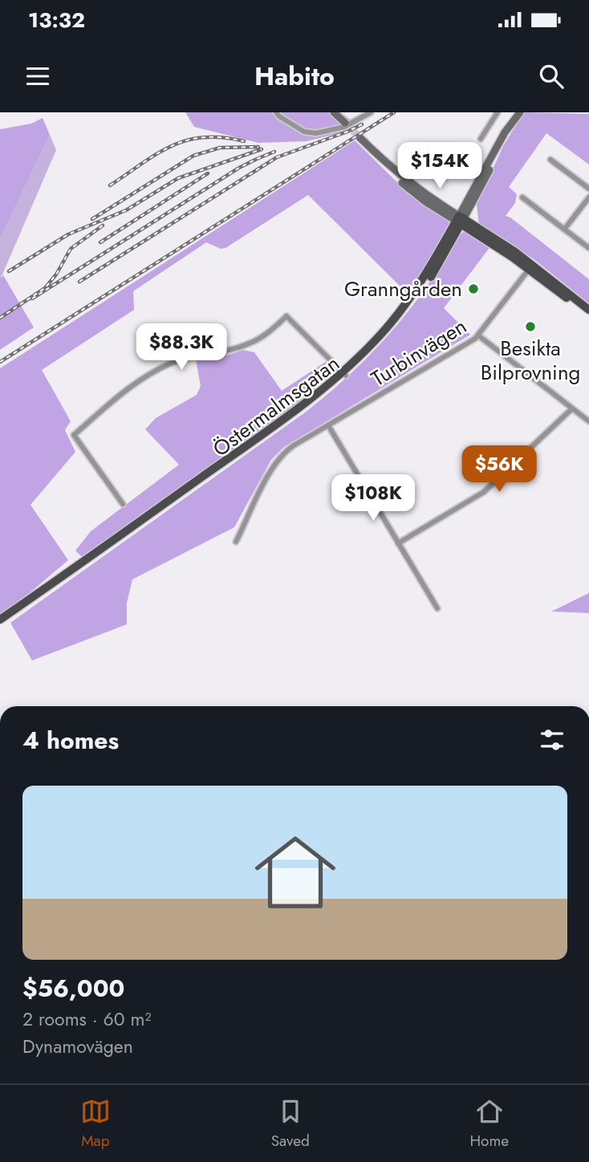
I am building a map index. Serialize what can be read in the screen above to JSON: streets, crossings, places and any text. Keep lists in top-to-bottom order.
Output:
{
  "streets": {
    "main road": ["Östermalmsgatan"],
    "street": ["Turbinvägen"]
  },
  "places": ["Granngården", "Besikta Bilprovning"],
  "page": {
    "status": "13:32",
    "header": "Habito",
    "price": [
      "$154K",
      "$88.3K",
      "$56K",
      "$108K"
    ],
    "heading": "4 homes",
    "list": [
      {
        "name": "$56,000",
        "note": "2 rooms · 60 m² · Dynamovägen"
      }
    ],
    "tabs": ["Map", "Saved", "Home"]
  }
}
